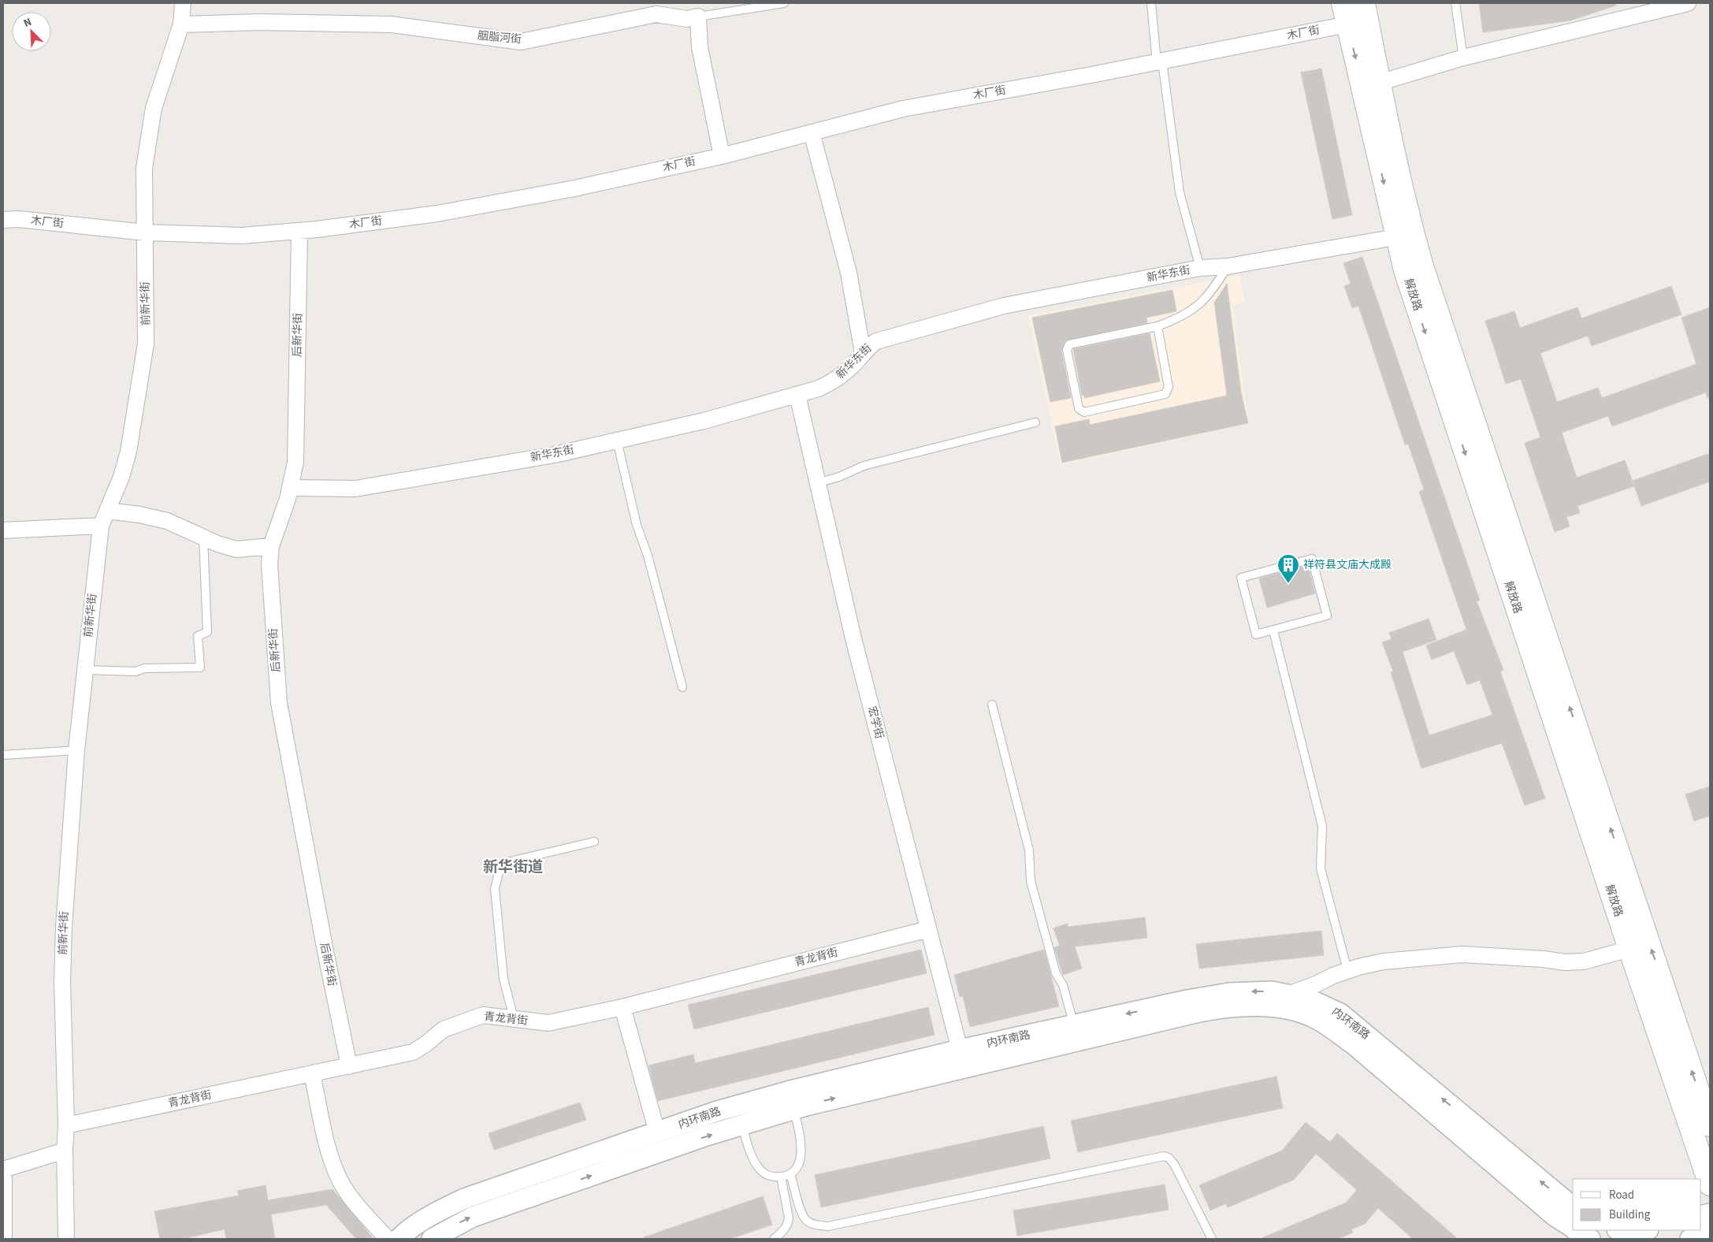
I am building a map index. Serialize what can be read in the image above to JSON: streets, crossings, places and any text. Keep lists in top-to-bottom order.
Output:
{
  "streets": {
    "main road": ["解放路"],
    "street": [
      "木厂街",
      "胭脂河街",
      "新华东街",
      "前新华街",
      "后新华街",
      "宏学街",
      "青龙背街",
      "内环南路"
    ]
  },
  "crossings": [
    ["木厂街", "解放路"],
    ["木厂街", "前新华街"],
    ["木厂街", "后新华街"],
    ["胭脂河街", "前新华街"],
    ["新华东街", "解放路"],
    ["新华东街", "后新华街"],
    ["新华东街", "宏学街"],
    ["前新华街", "青龙背街"],
    ["后新华街", "青龙背街"],
    ["宏学街", "青龙背街"],
    ["宏学街", "内环南路"]
  ],
  "districts": ["新华街道"],
  "places": {
    "building": ["祥符县文庙大成殿"]
  },
  "legend": ["Road", "Building"],
  "north": "top left"
}
